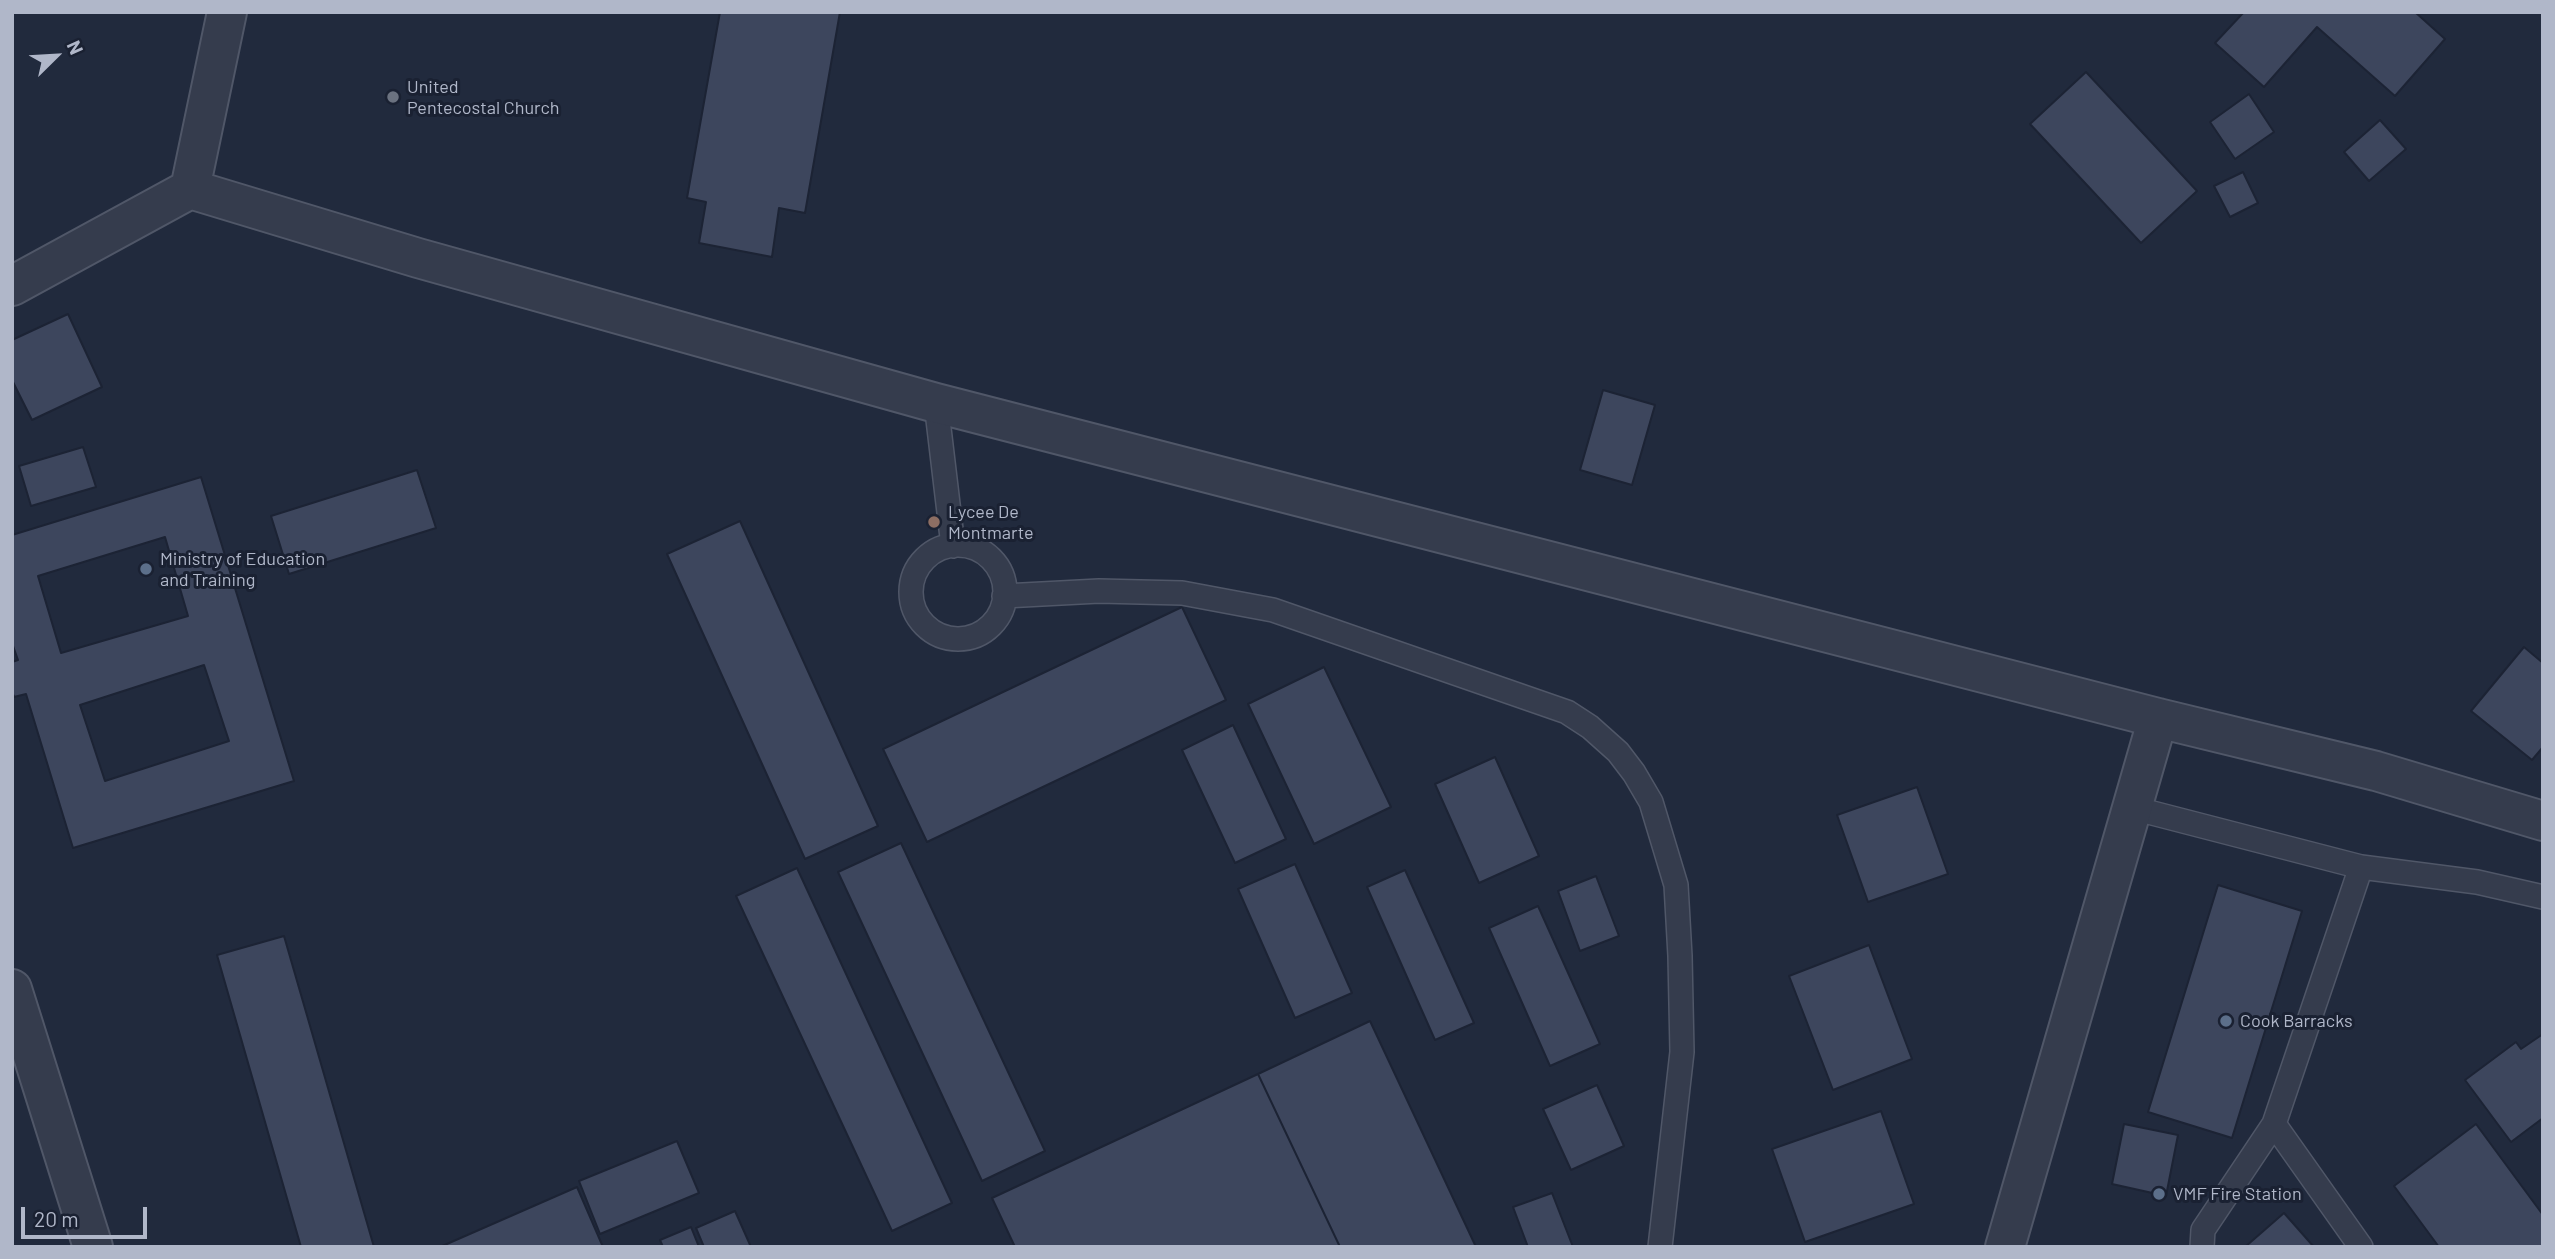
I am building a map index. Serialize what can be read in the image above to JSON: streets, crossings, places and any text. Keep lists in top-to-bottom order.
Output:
{
  "places": [
    "United Pentecostal Church",
    "Lycee De Montmarte",
    "Ministry of Education and Training",
    "Cook Barracks",
    "VMF Fire Station"
  ],
  "scale_bar": "20 m",
  "north": "top right"
}
